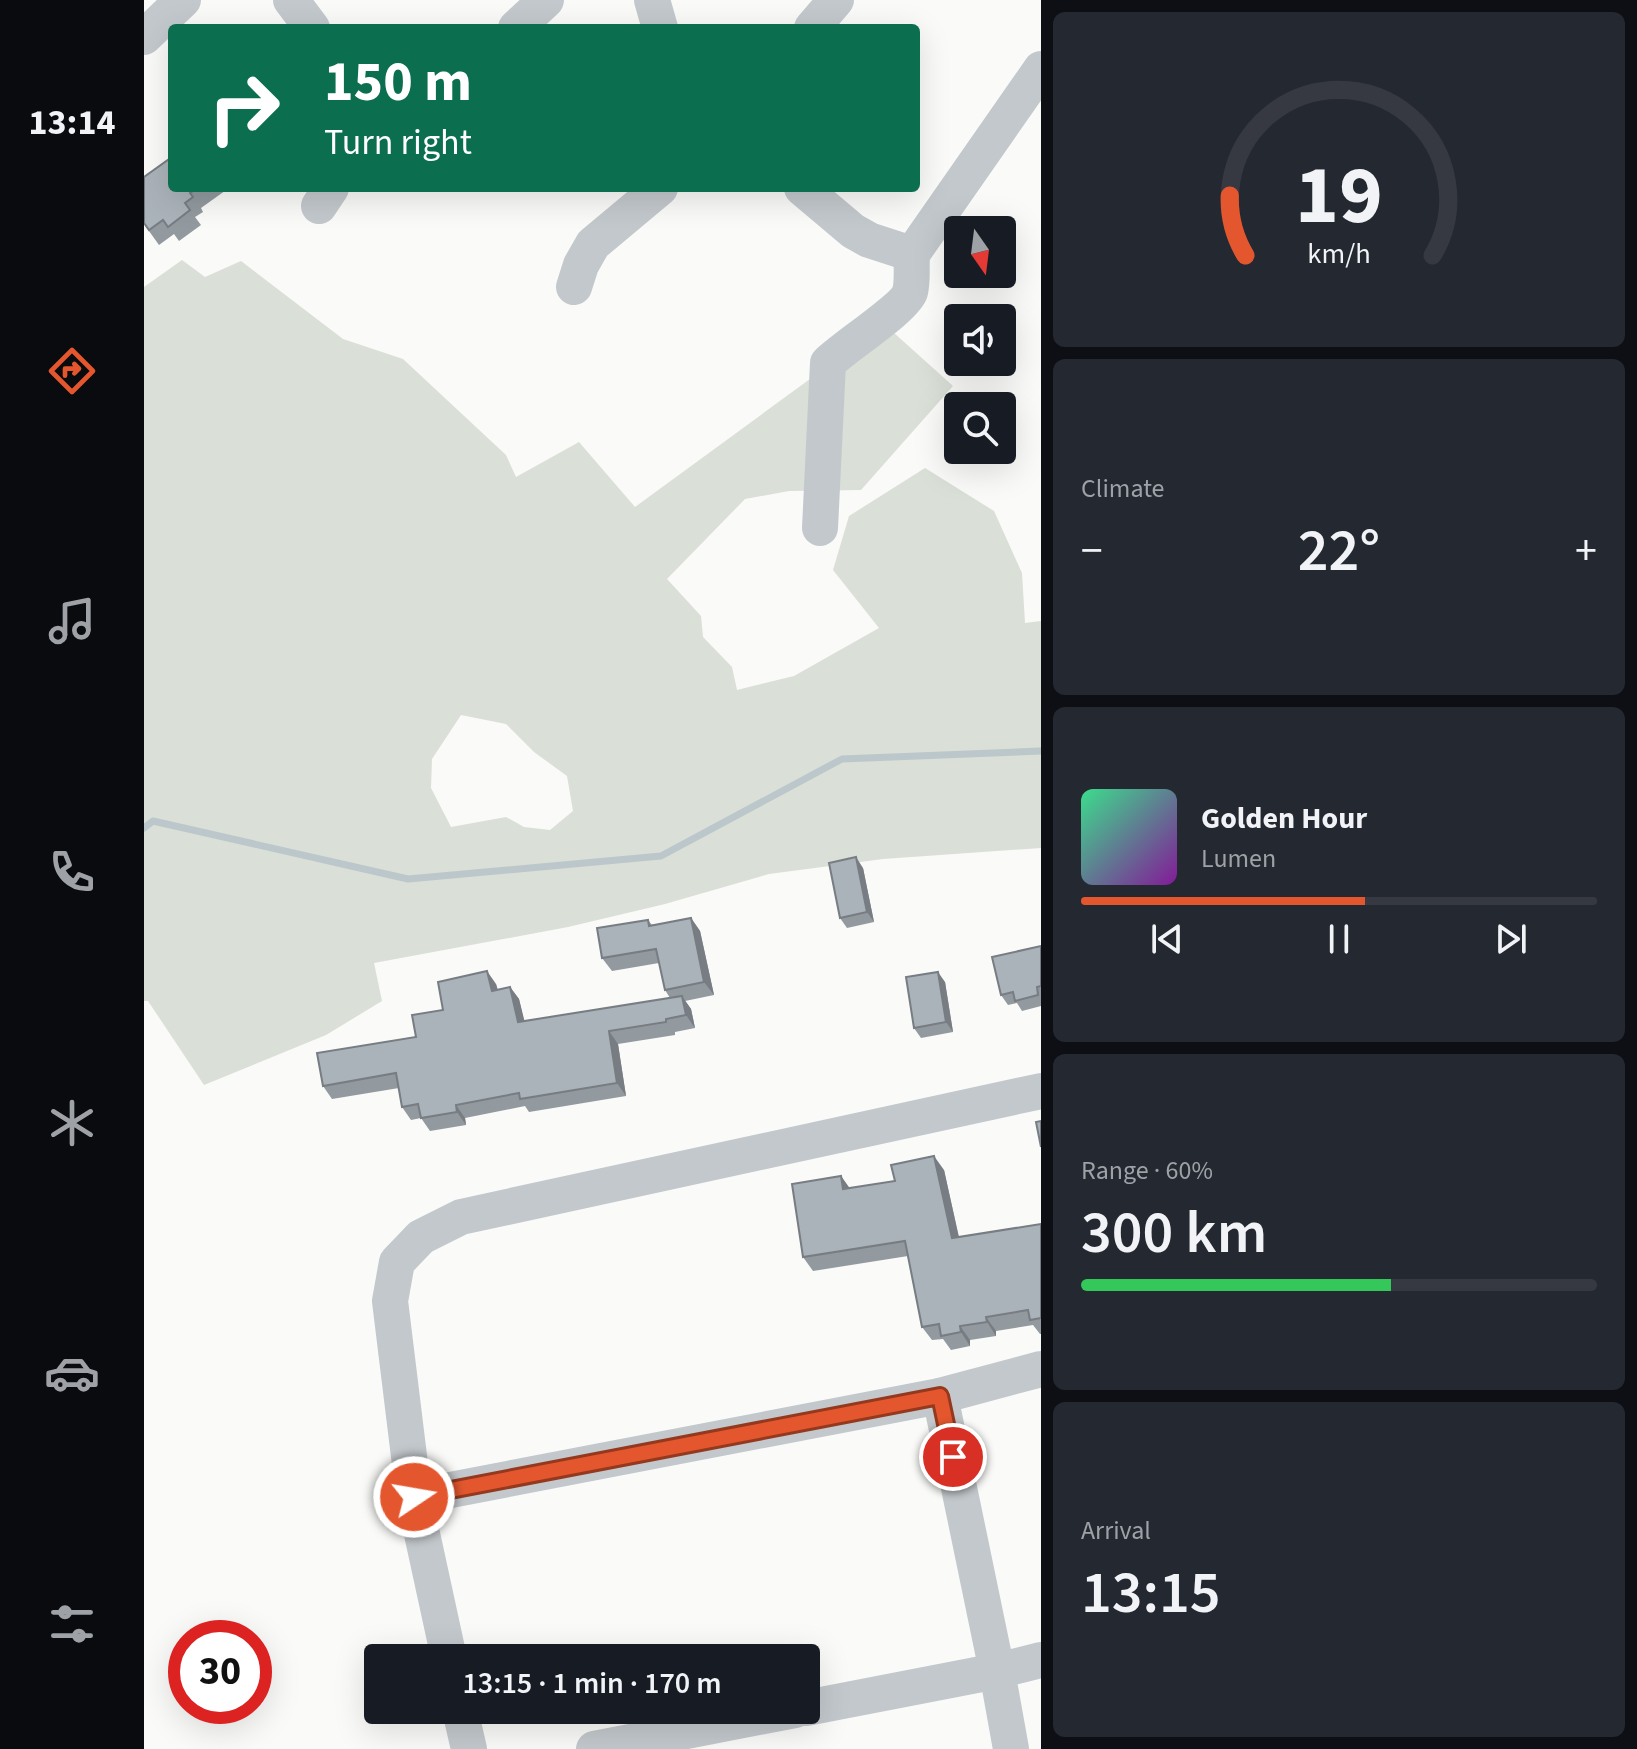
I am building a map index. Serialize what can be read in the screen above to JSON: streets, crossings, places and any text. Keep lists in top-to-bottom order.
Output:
{
  "north": "bottom",
  "page": {
    "tabs": "13:14",
    "turn": ["150 m", "Turn right"],
    "tile": [
      "Climate",
      ["Range · 60%", "300 km"],
      ["Arrival", "13:15"]
    ],
    "heat": ["−", "22°", "+"],
    "song": ["Golden Hour", "Lumen"],
    "limit": "30",
    "trip": "13:15 · 1 min · 170 m",
    "gauge": ["19", "km/h"]
  }
}
